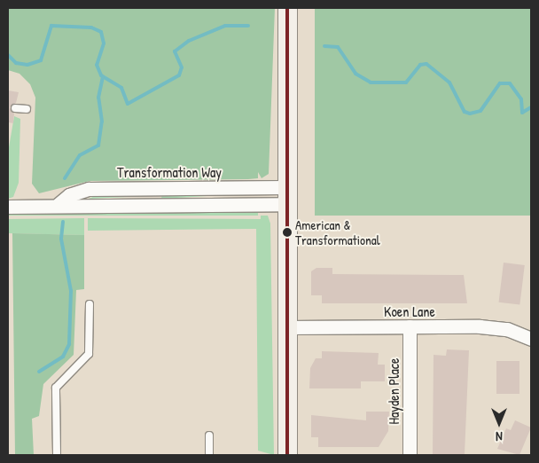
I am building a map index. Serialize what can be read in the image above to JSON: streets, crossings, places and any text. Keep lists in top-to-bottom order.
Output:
{
  "streets": {
    "street": ["Koen Lane", "Hayden Place"]
  },
  "crossings": [
    ["Koen Lane", "Hayden Place"]
  ],
  "places": ["American & Transformational"],
  "north": "bottom"
}
